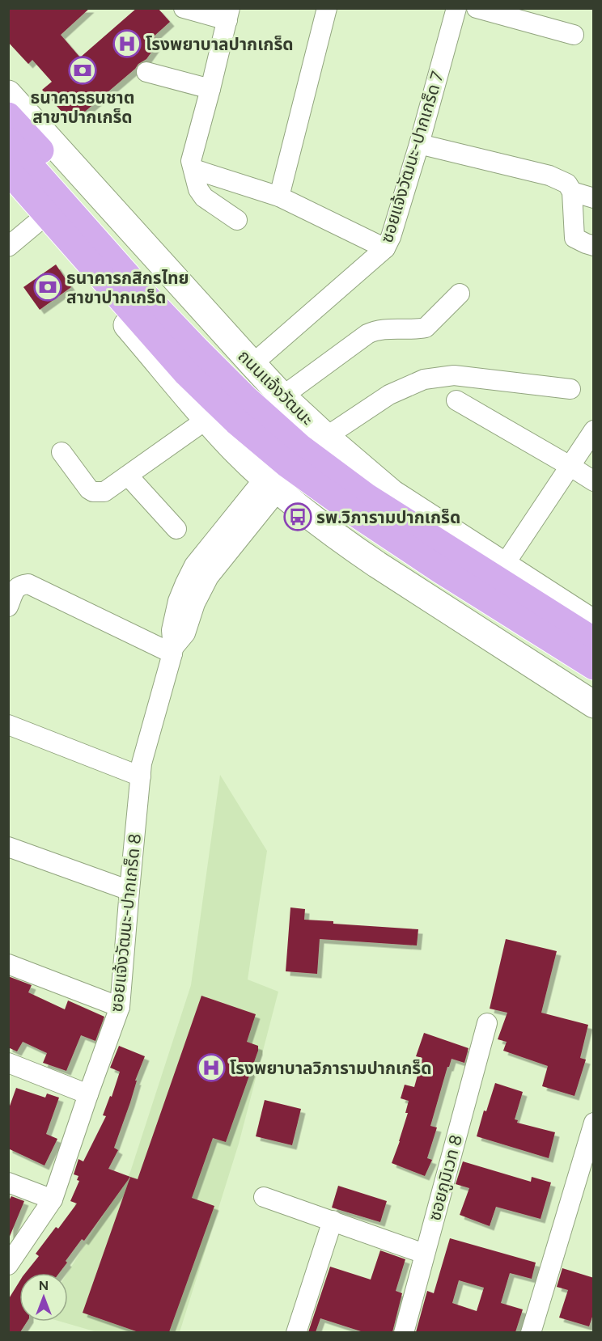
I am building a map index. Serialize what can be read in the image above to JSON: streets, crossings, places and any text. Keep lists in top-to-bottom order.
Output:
{
  "streets": {
    "main road": ["ถนนแจ้งวัฒนะ"],
    "street": ["ซอยแจ้งวัฒนะ-ปากเกร็ด 7", "ซอยแจ้งวัฒนะ-ปากเกร็ด 8", "ซอยภูมิเวท 8"]
  },
  "crossings": [
    ["ซอยแจ้งวัฒนะ-ปากเกร็ด 7", "ถนนแจ้งวัฒนะ"]
  ],
  "places": {
    "hospital": ["โรงพยาบาลปากเกร็ด", "โรงพยาบาลวิภารามปากเกร็ด"],
    "bank": ["ธนาคารธนชาต สาขาปากเกร็ด", "ธนาคารกสิกรไทย สาขาปากเกร็ด"],
    "bus stop": ["รพ.วิภารามปากเกร็ด"]
  },
  "north": "top"
}
